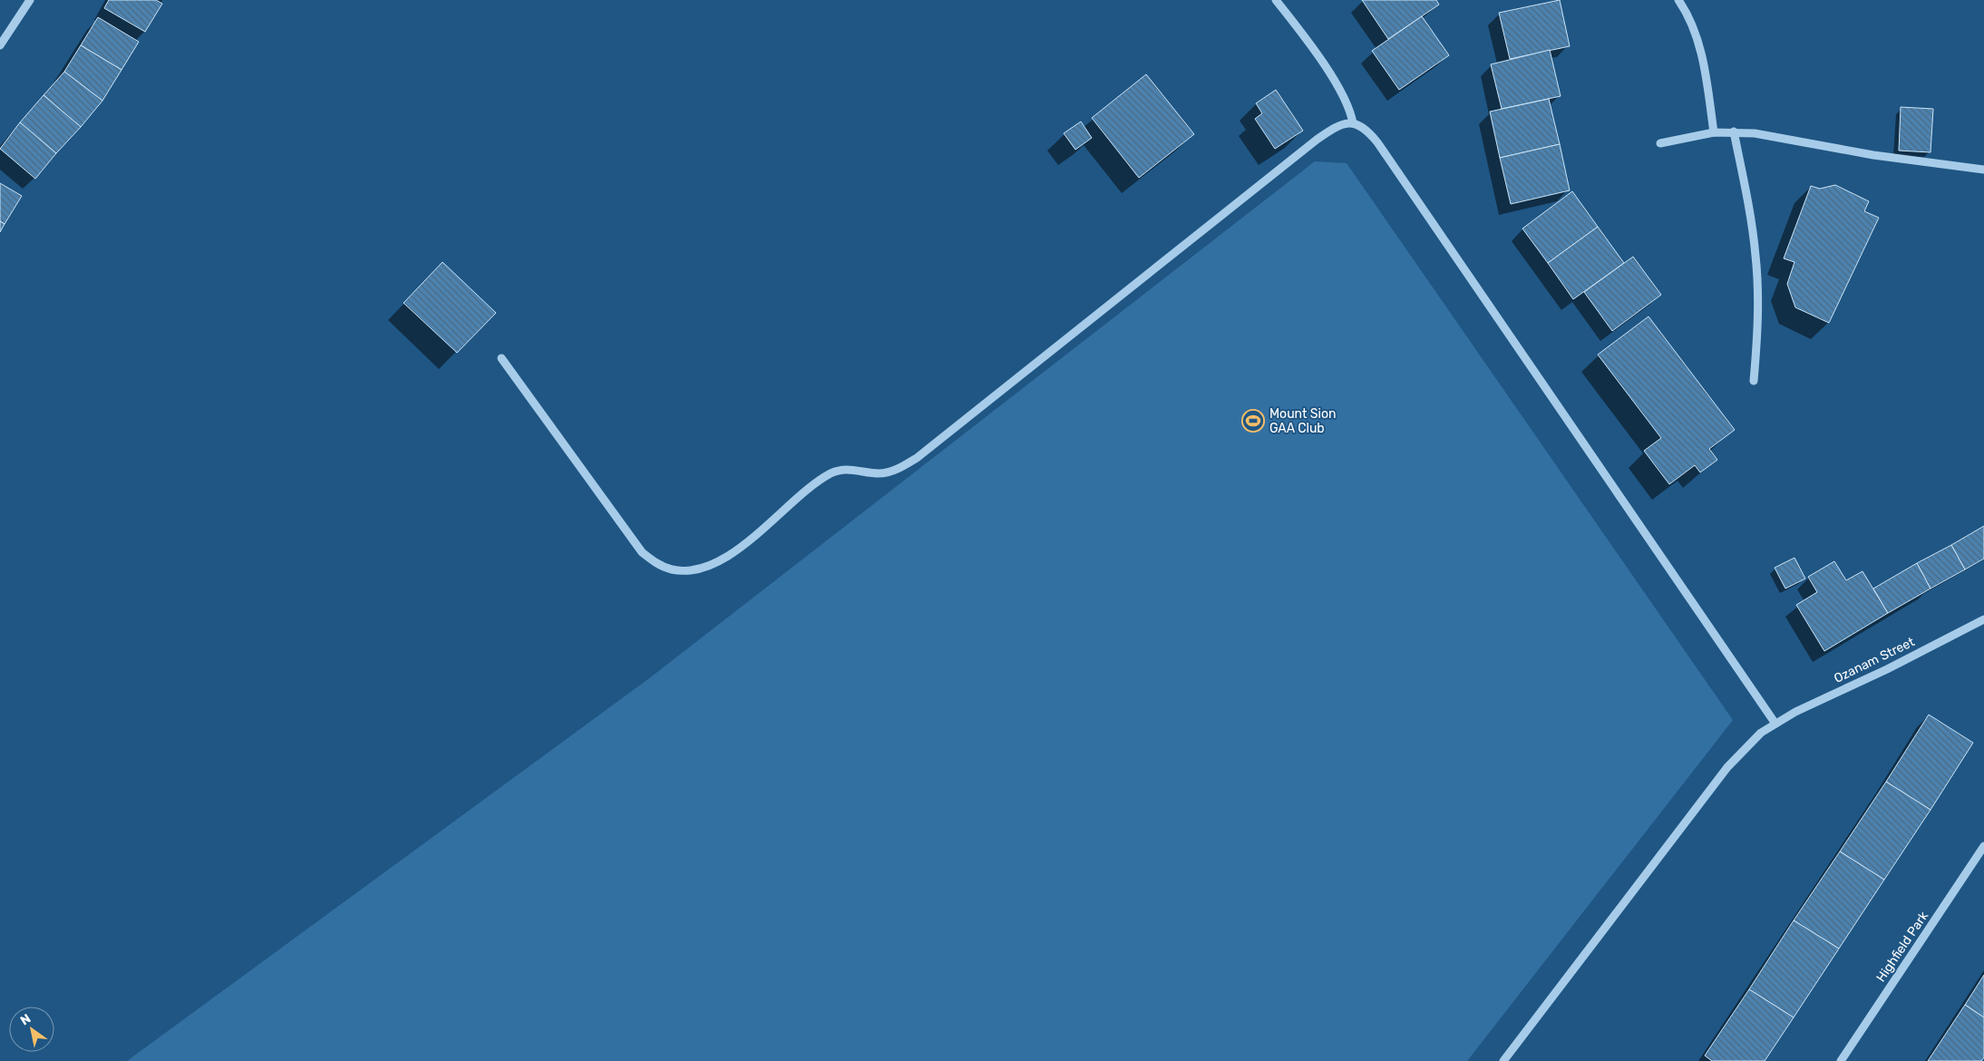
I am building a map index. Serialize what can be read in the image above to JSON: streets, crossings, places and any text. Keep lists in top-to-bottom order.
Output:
{
  "streets": {
    "street": ["Ozanam Street", "Highfield Park"]
  },
  "places": {
    "sports": ["Mount Sion GAA Club"]
  },
  "north": "top left"
}
